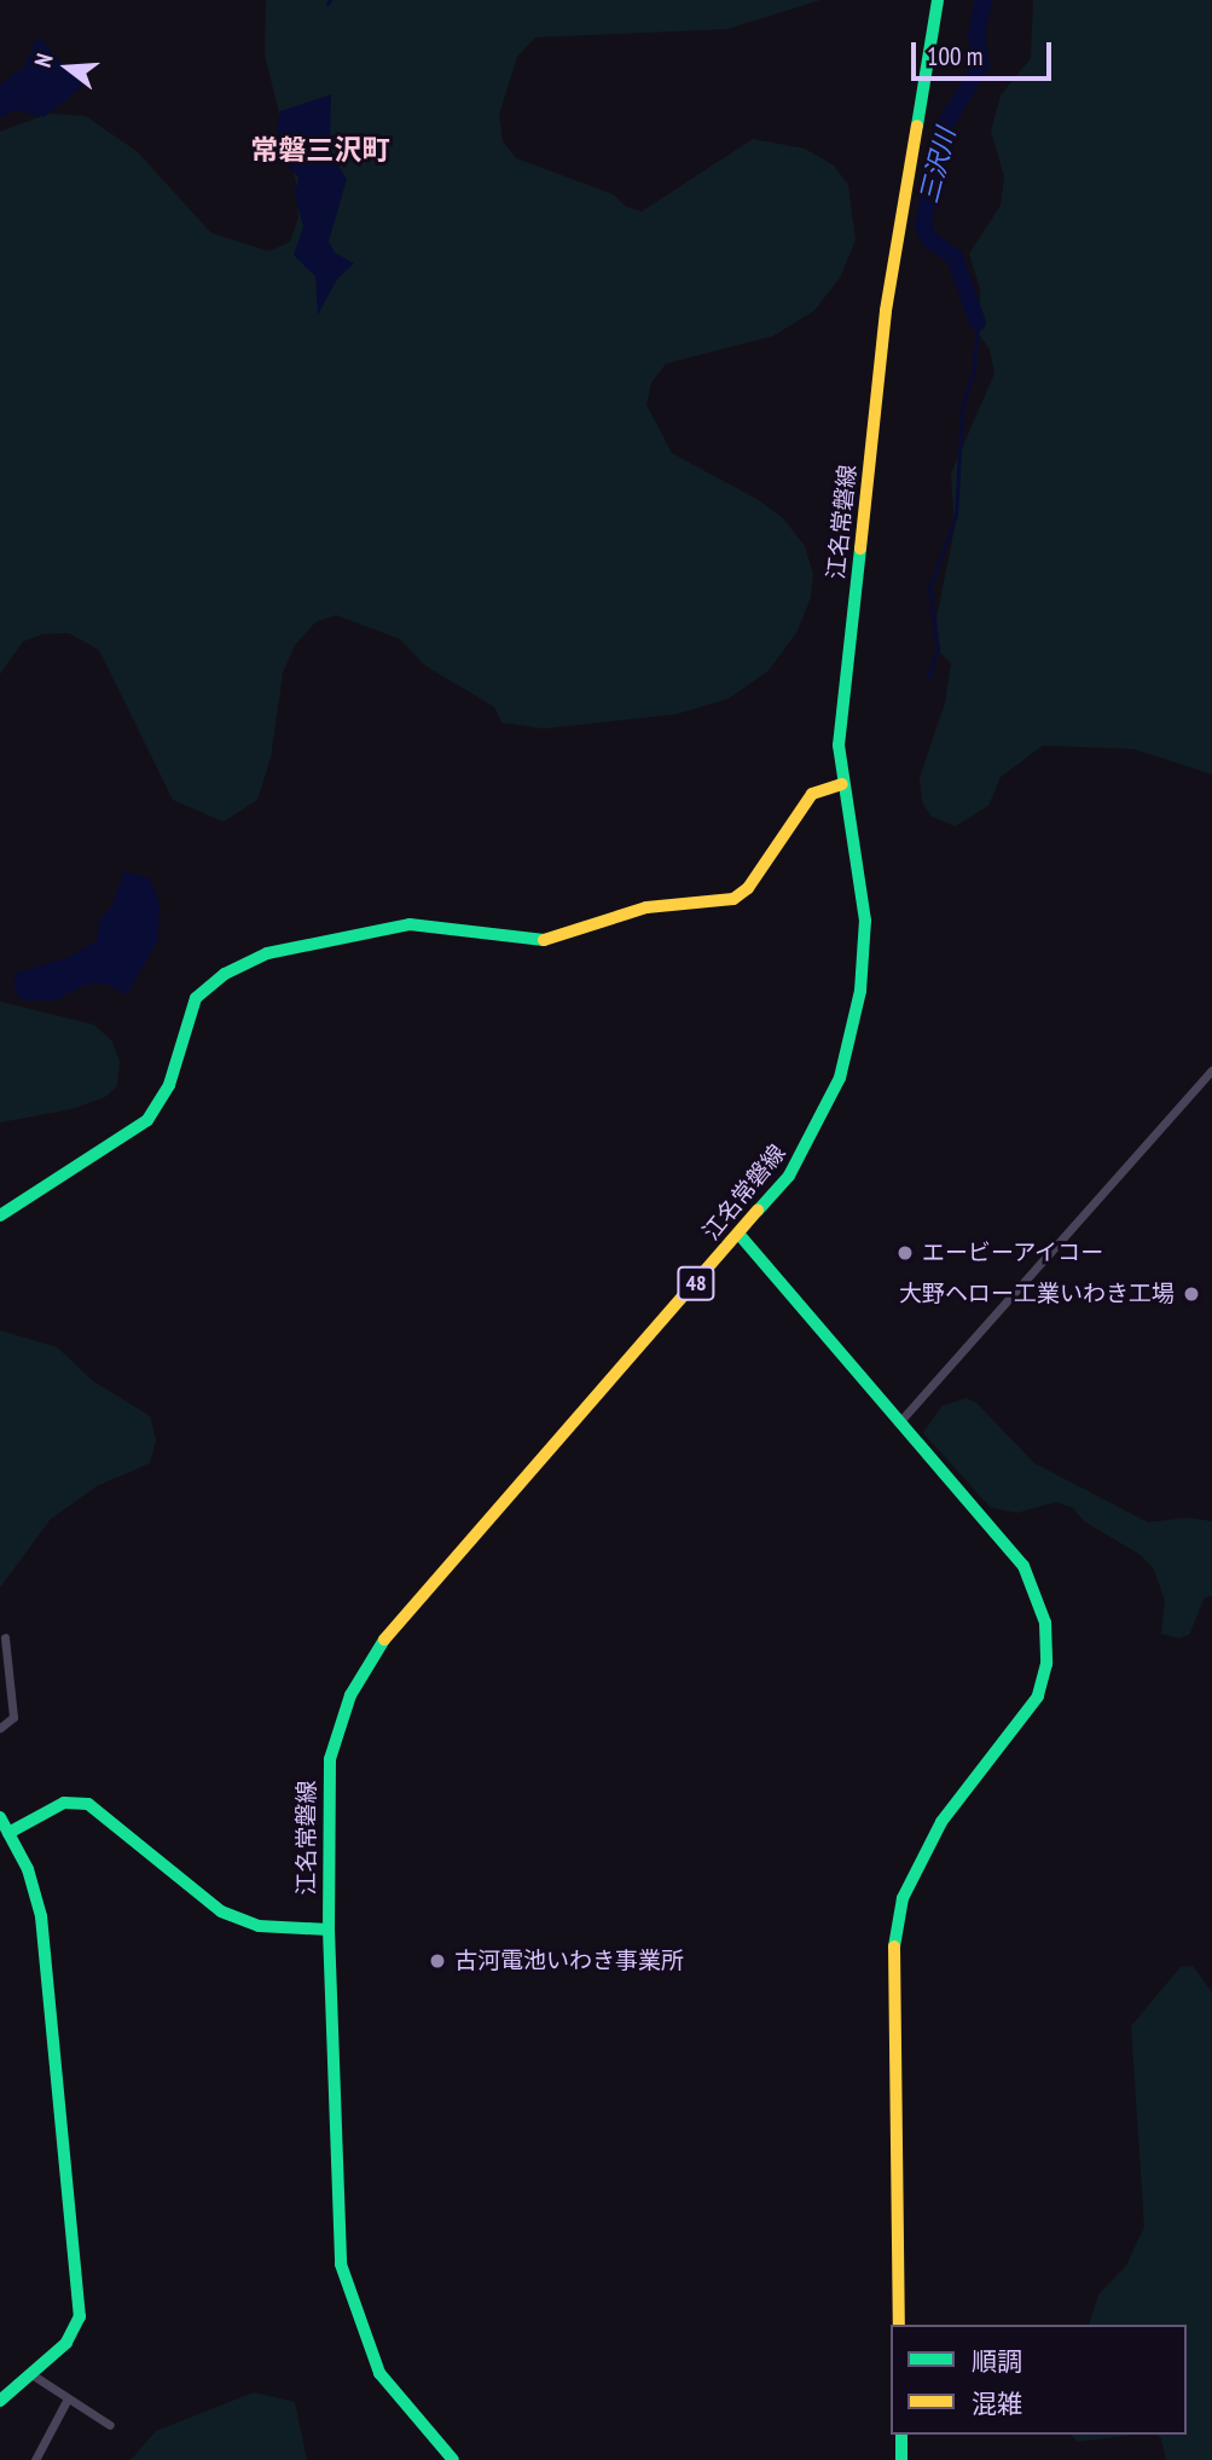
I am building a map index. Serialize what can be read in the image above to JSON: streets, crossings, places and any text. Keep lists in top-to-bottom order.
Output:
{
  "streets": {
    "street": ["江名常磐線", "48"]
  },
  "districts": ["常磐三沢町"],
  "water": ["三沢川"],
  "places": ["エービーアイコー", "大野ヘロー工業いわき工場", "古河電池いわき事業所"],
  "legend": ["順調", "混雑"],
  "scale_bar": "100 m",
  "north": "left"
}
